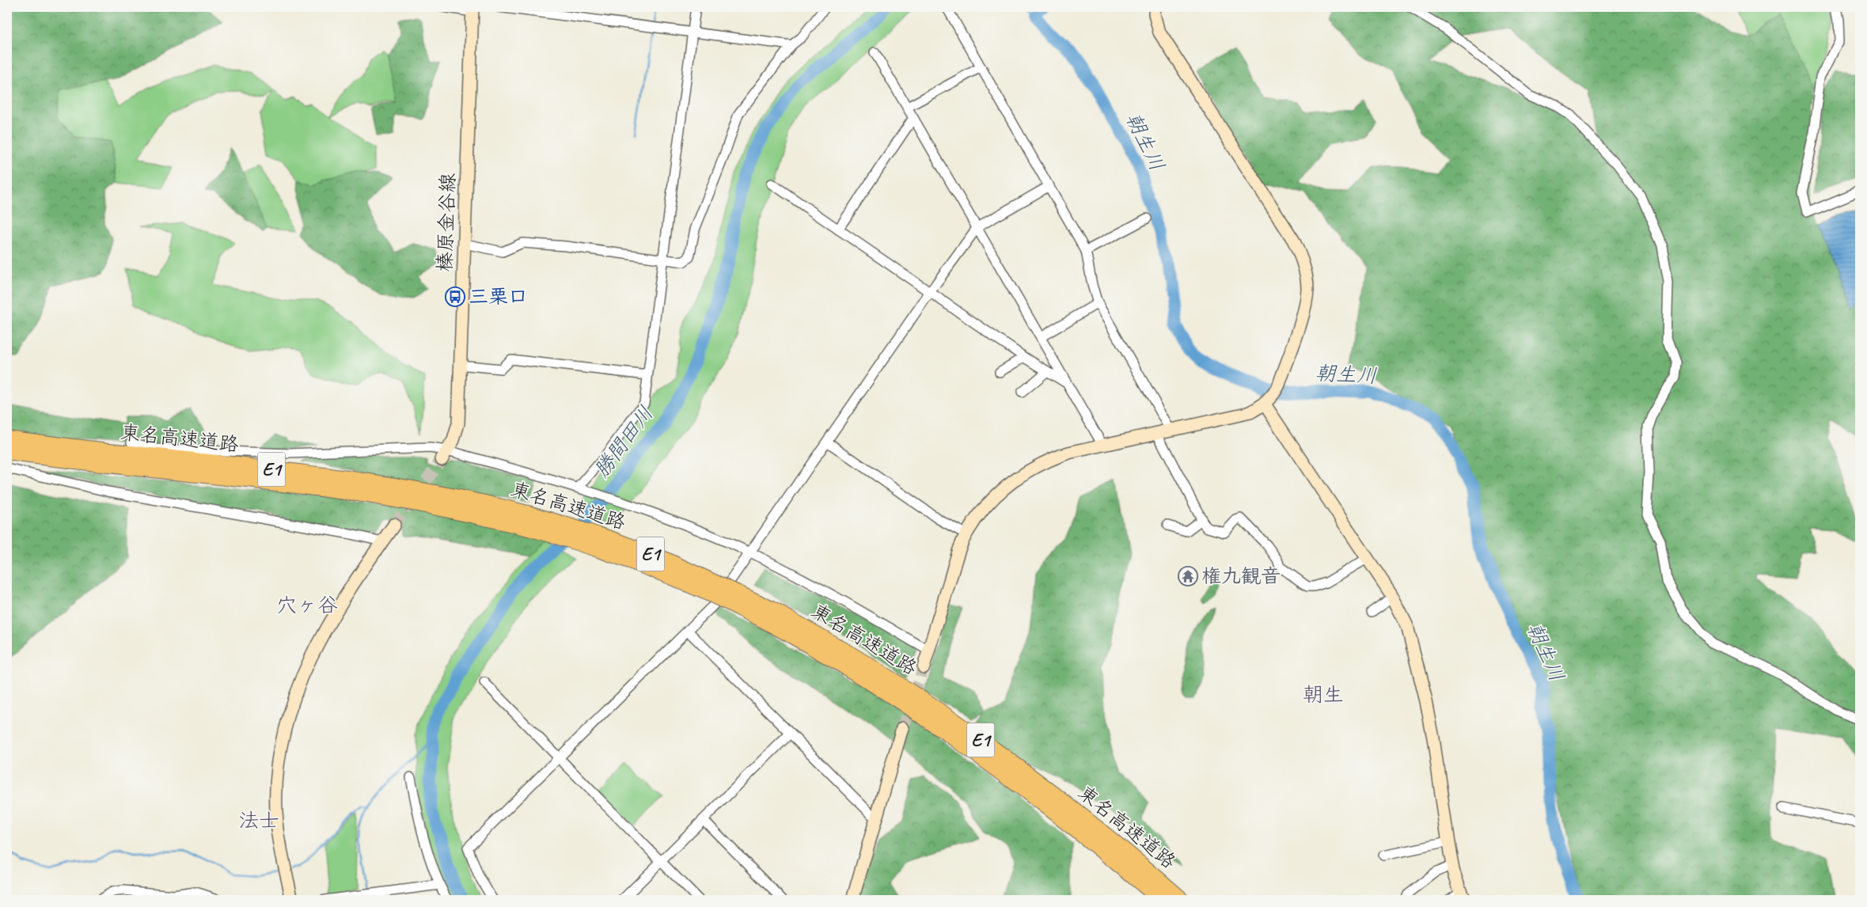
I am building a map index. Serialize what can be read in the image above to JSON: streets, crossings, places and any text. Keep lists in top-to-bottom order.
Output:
{
  "streets": {
    "highway": ["東名高速道路", "E1"],
    "street": ["榛原金谷線"]
  },
  "districts": ["穴ヶ谷", "朝生", "法士"],
  "water": ["朝生川", "勝間田川"],
  "places": {
    "bus stop": ["三栗口"],
    "temple": ["権九観音"]
  }
}
